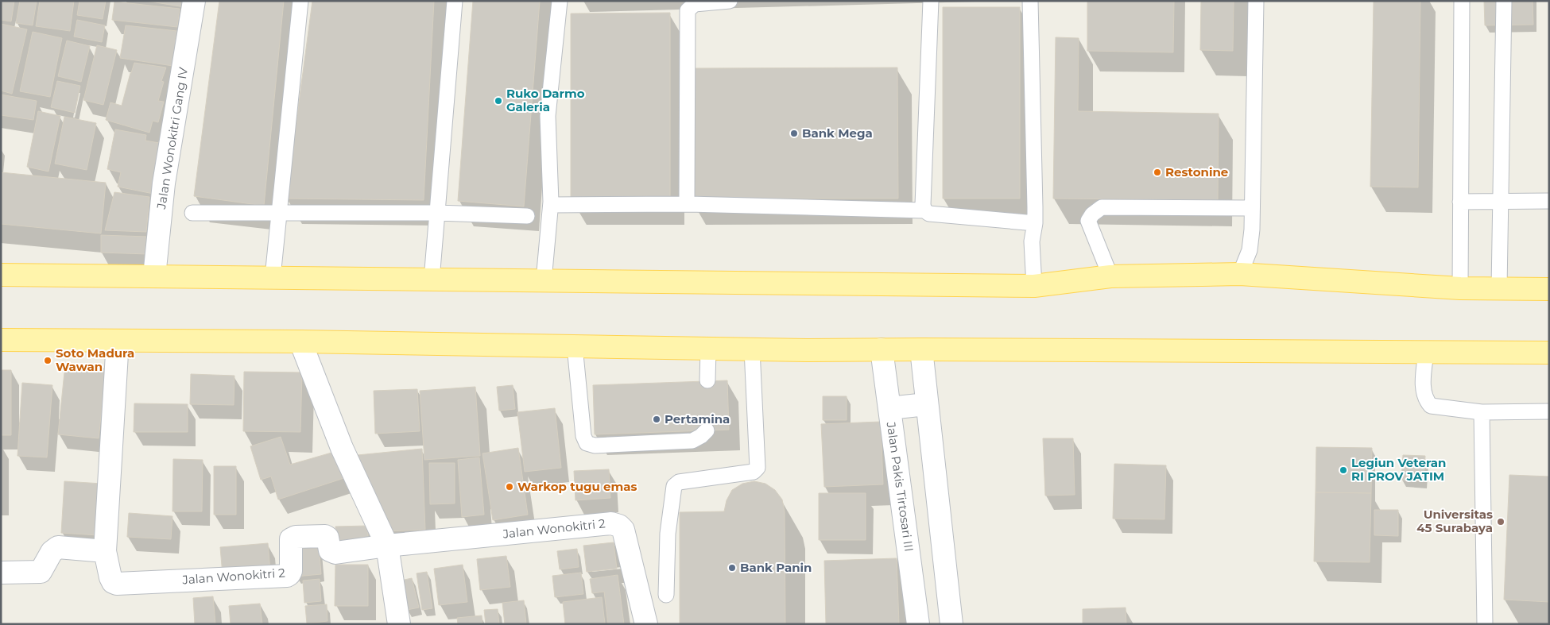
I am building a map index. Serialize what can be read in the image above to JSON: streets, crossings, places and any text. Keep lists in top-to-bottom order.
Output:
{
  "streets": {
    "street": ["Jalan Wonokitri Gang IV", "Jalan Pakis Tirtosari III", "Jalan Wonokitri 2"]
  },
  "places": [
    "Ruko Darmo Galeria",
    "Bank Mega",
    "Restonine",
    "Soto Madura Wawan",
    "Pertamina",
    "Legiun Veteran RI PROV JATIM",
    "Warkop tugu emas",
    "Universitas 45 Surabaya",
    "Bank Panin"
  ]
}
